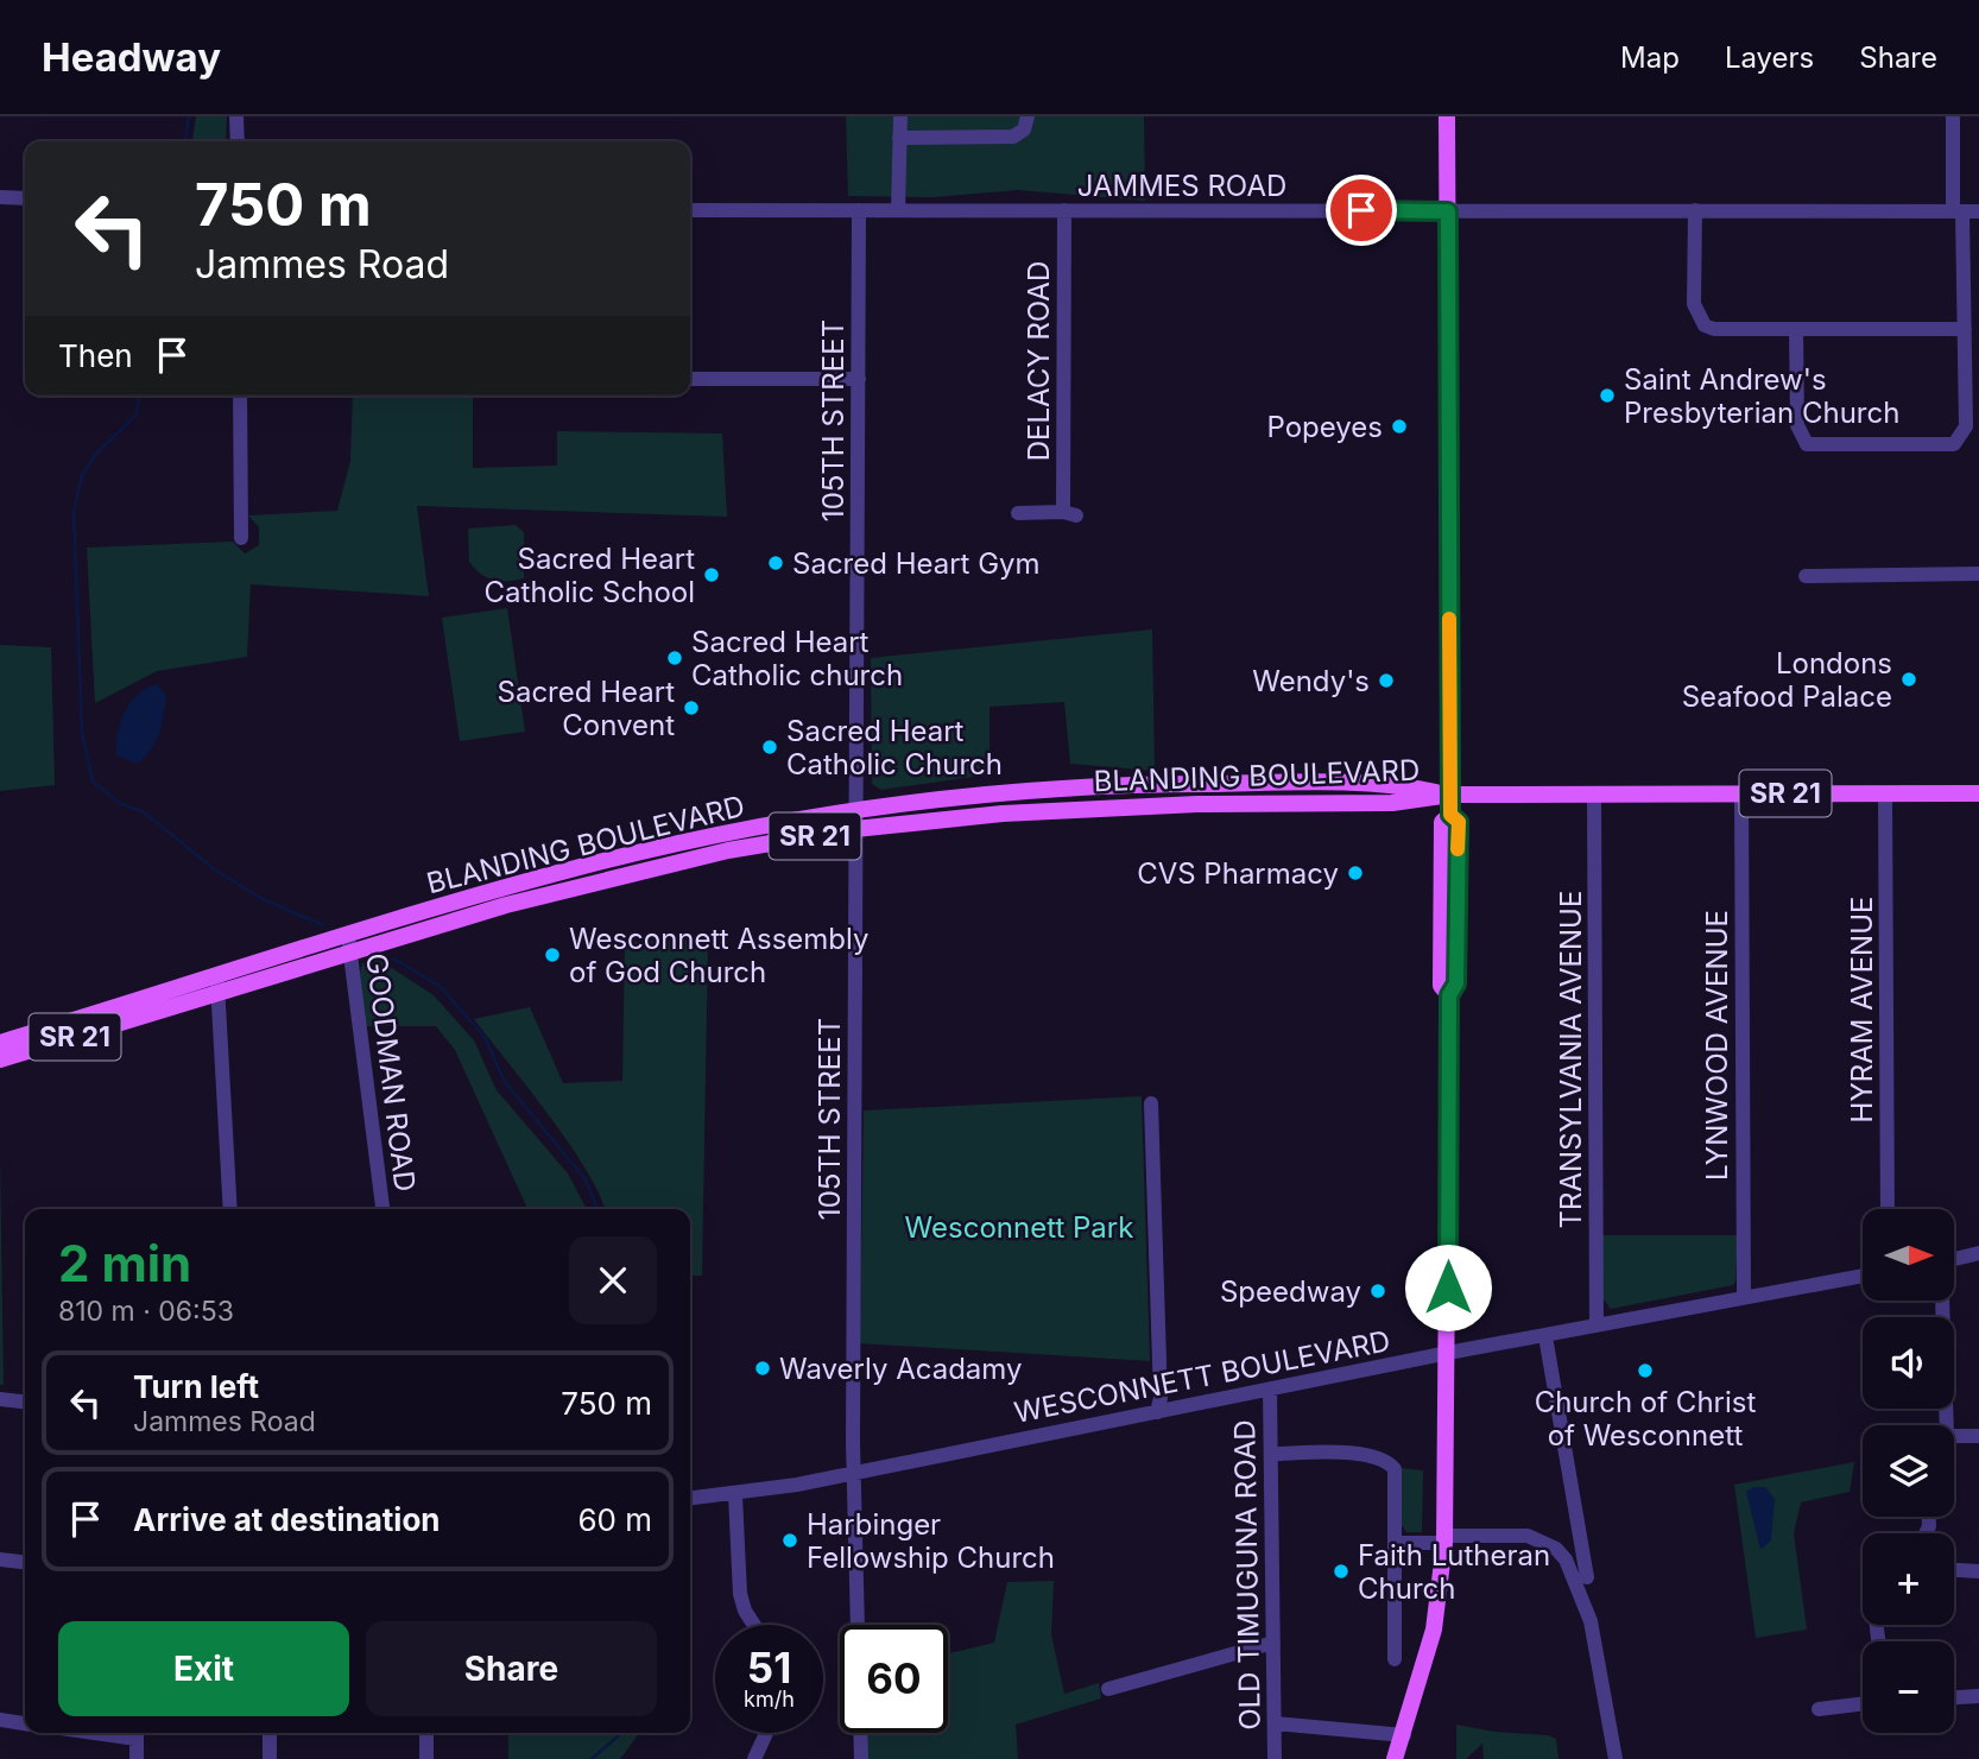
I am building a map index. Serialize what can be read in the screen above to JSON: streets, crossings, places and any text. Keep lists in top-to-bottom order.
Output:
{
  "streets": {
    "main road": ["BLANDING BOULEVARD", "SR 21"],
    "street": [
      "JAMMES ROAD",
      "DELACY ROAD",
      "105TH STREET",
      "HYRAM AVENUE",
      "LYNWOOD AVENUE",
      "TRANSYLVANIA AVENUE",
      "GOODMAN ROAD",
      "WESCONNETT BOULEVARD",
      "OLD TIMUGUNA ROAD"
    ]
  },
  "crossings": [
    ["JAMMES ROAD", "DELACY ROAD"],
    ["JAMMES ROAD", "105TH STREET"],
    ["105TH STREET", "BLANDING BOULEVARD"],
    ["105TH STREET", "WESCONNETT BOULEVARD"],
    ["BLANDING BOULEVARD", "HYRAM AVENUE"],
    ["BLANDING BOULEVARD", "LYNWOOD AVENUE"],
    ["BLANDING BOULEVARD", "TRANSYLVANIA AVENUE"],
    ["BLANDING BOULEVARD", "GOODMAN ROAD"],
    ["LYNWOOD AVENUE", "WESCONNETT BOULEVARD"],
    ["TRANSYLVANIA AVENUE", "WESCONNETT BOULEVARD"],
    ["WESCONNETT BOULEVARD", "OLD TIMUGUNA ROAD"]
  ],
  "parks": ["Wesconnett Park"],
  "places": [
    "Saint Andrew's Presbyterian Church",
    "Popeyes",
    "Sacred Heart Gym",
    "Sacred Heart Catholic School",
    "Sacred Heart Catholic church",
    "Londons Seafood Palace",
    "Wendy's",
    "Sacred Heart Convent",
    "Sacred Heart Catholic Church",
    "CVS Pharmacy",
    "Wesconnett Assembly of God Church",
    "Speedway",
    "Waverly Acadamy",
    "Church of Christ of Wesconnett",
    "Harbinger Fellowship Church",
    "Faith Lutheran Church"
  ],
  "north": "right",
  "page": {
    "header": "Headway",
    "nav": ["Map", "Layers", "Share"],
    "turn": ["750 m", "Jammes Road"],
    "then": "Then",
    "map_buttons": ["+", "−"],
    "heading": ["2 min", "810 m · 06:53"],
    "list": [
      {
        "name": "Turn left",
        "note": "Jammes Road",
        "value": "750 m"
      },
      {
        "name": "Arrive at destination",
        "value": "60 m"
      }
    ],
    "buttons": ["Exit", "Share"],
    "speed": "51 km/h",
    "limit": "60"
  }
}
